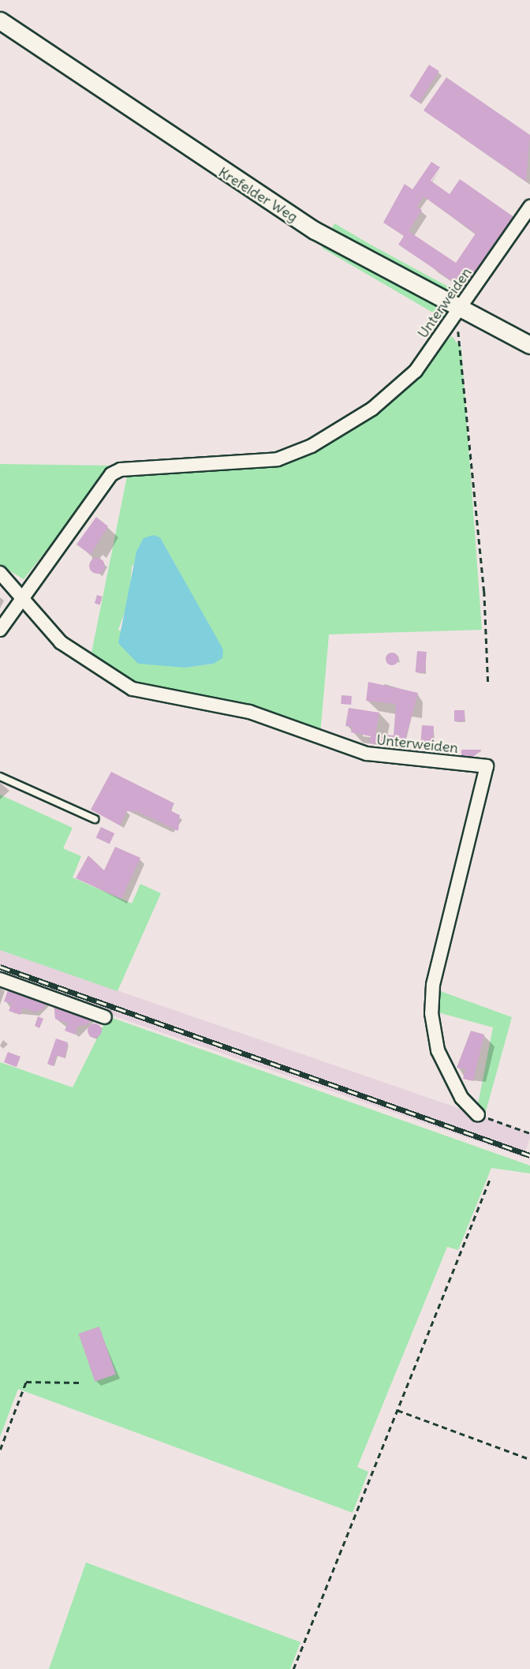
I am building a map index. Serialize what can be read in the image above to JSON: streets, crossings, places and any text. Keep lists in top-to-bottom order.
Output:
{
  "streets": {
    "street": ["Krefelder Weg", "Unterweiden"]
  },
  "crossings": [
    ["Krefelder Weg", "Unterweiden"]
  ]
}
